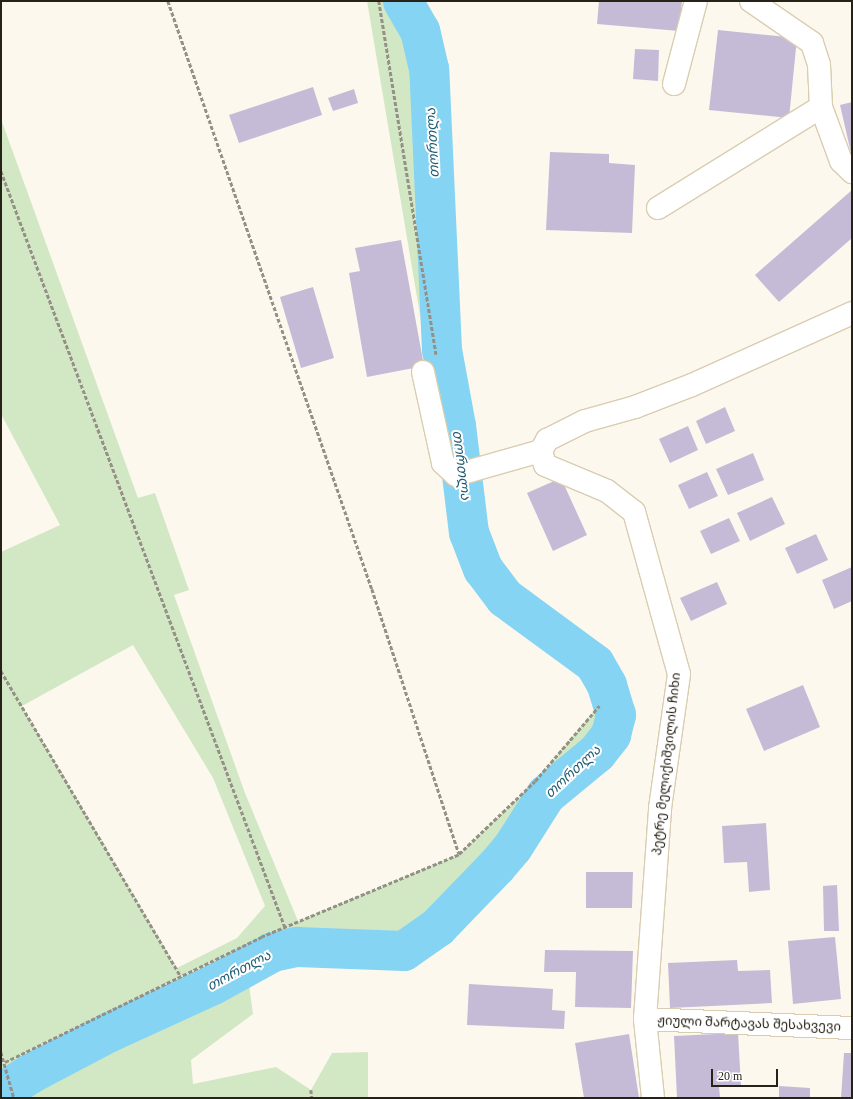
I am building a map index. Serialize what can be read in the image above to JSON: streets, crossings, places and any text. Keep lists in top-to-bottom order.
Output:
{
  "streets": {
    "street": ["პეტრე მელიქიშვილის ჩიხი", "ჟიული შარტავას შესახვევი"]
  },
  "crossings": [
    ["პეტრე მელიქიშვილის ჩიხი", "ჟიული შარტავას შესახვევი"]
  ],
  "water": ["თორთლა"],
  "scale_bar": "20 m"
}
